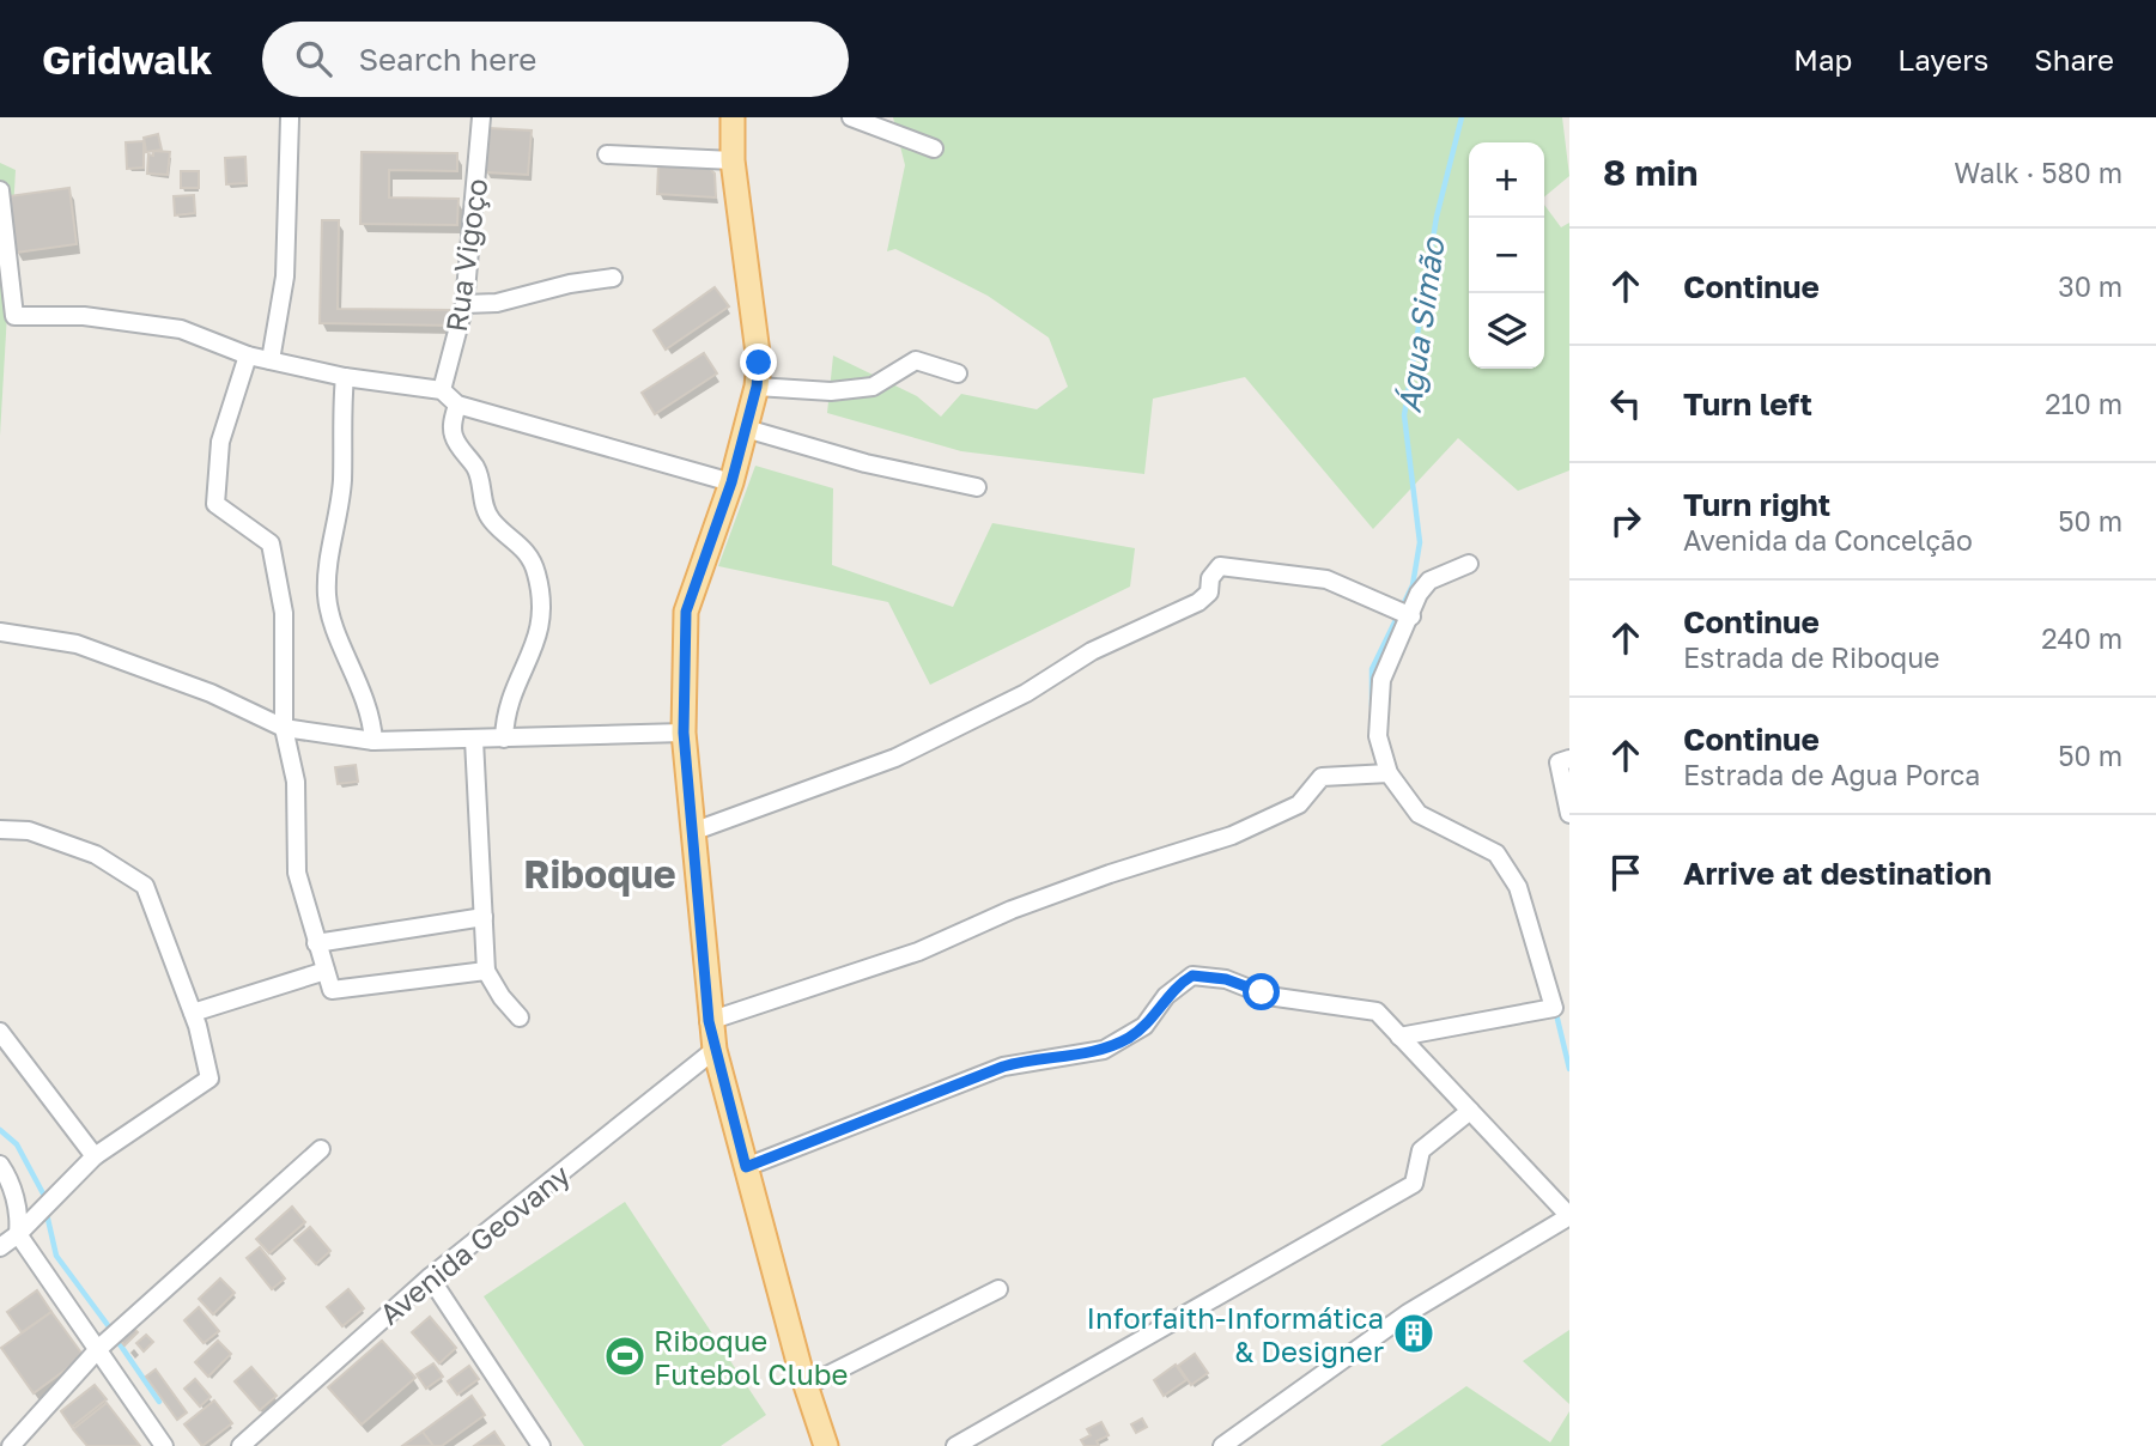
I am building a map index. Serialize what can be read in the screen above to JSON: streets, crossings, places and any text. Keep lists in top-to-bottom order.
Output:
{
  "streets": {
    "street": ["Rua Vigoço", "Avenida Geovany"]
  },
  "districts": ["Riboque"],
  "water": ["Água Simão"],
  "places": {
    "building": ["Inforfaith-Informática & Designer"],
    "sports": ["Riboque Futebol Clube"]
  },
  "page": {
    "header": "Gridwalk",
    "search": "Search here",
    "nav": ["Map", "Layers", "Share"],
    "heading": ["8 min", "Walk · 580 m"],
    "map_buttons": ["+", "−"],
    "list": [
      ["Continue", "30 m"],
      ["Turn left", "210 m"],
      ["Turn right", "Avenida da Concelção", "50 m"],
      ["Continue", "Estrada de Riboque", "240 m"],
      ["Continue", "Estrada de Agua Porca", "50 m"],
      "Arrive at destination"
    ]
  }
}
